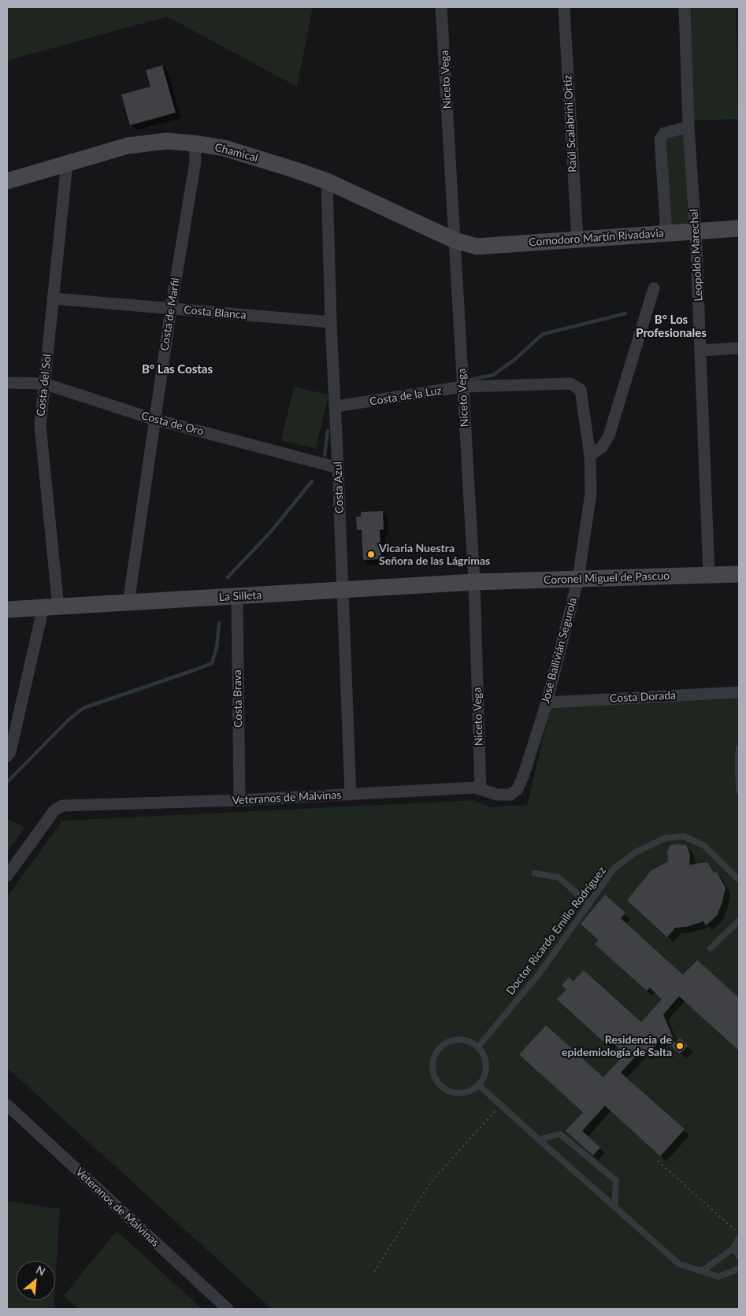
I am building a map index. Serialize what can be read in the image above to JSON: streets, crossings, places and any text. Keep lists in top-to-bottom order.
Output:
{
  "streets": {
    "street": [
      "Niceto Vega",
      "Raúl Scalabrini Ortiz",
      "Chamical",
      "Comodoro Martín Rivadavia",
      "Leopoldo Marechal",
      "Costa Blanca",
      "Costa de Marfil",
      "Costa del Sol",
      "Costa de la Luz",
      "Costa de Oro",
      "Costa Azul",
      "Coronel Miguel de Pascuo",
      "La Silleta",
      "José Ballivián Segurola",
      "Costa Dorada",
      "Costa Brava",
      "Veteranos de Malvinas"
    ],
    "lane": ["Doctor Ricardo Emilio Rodríguez"]
  },
  "crossings": [
    ["Niceto Vega", "Chamical"],
    ["Niceto Vega", "Comodoro Martín Rivadavia"],
    ["Niceto Vega", "Costa de la Luz"],
    ["Niceto Vega", "Coronel Miguel de Pascuo"],
    ["Niceto Vega", "La Silleta"],
    ["Niceto Vega", "Veteranos de Malvinas"],
    ["Raúl Scalabrini Ortiz", "Comodoro Martín Rivadavia"],
    ["Chamical", "Comodoro Martín Rivadavia"],
    ["Chamical", "Costa de Marfil"],
    ["Chamical", "Costa del Sol"],
    ["Chamical", "Costa Azul"],
    ["Comodoro Martín Rivadavia", "Leopoldo Marechal"],
    ["Leopoldo Marechal", "Coronel Miguel de Pascuo"],
    ["Costa Blanca", "Costa de Marfil"],
    ["Costa Blanca", "Costa del Sol"],
    ["Costa Blanca", "Costa Azul"],
    ["Costa de Marfil", "Costa de Oro"],
    ["Costa de Marfil", "La Silleta"],
    ["Costa del Sol", "Costa de Oro"],
    ["Costa del Sol", "La Silleta"],
    ["Costa de la Luz", "Costa Azul"],
    ["Costa de la Luz", "José Ballivián Segurola"],
    ["Costa de Oro", "Costa Azul"],
    ["Costa Azul", "La Silleta"],
    ["Costa Azul", "Veteranos de Malvinas"],
    ["Coronel Miguel de Pascuo", "La Silleta"],
    ["Coronel Miguel de Pascuo", "José Ballivián Segurola"],
    ["La Silleta", "Costa Brava"],
    ["José Ballivián Segurola", "Costa Dorada"],
    ["José Ballivián Segurola", "Veteranos de Malvinas"],
    ["Costa Brava", "Veteranos de Malvinas"]
  ],
  "districts": ["B° Los Profesionales", "B° Las Costas"],
  "places": ["Vicaria Nuestra Señora de las Lágrimas", "Residencia de epidemiología de Salta"],
  "north": "top right"
}
